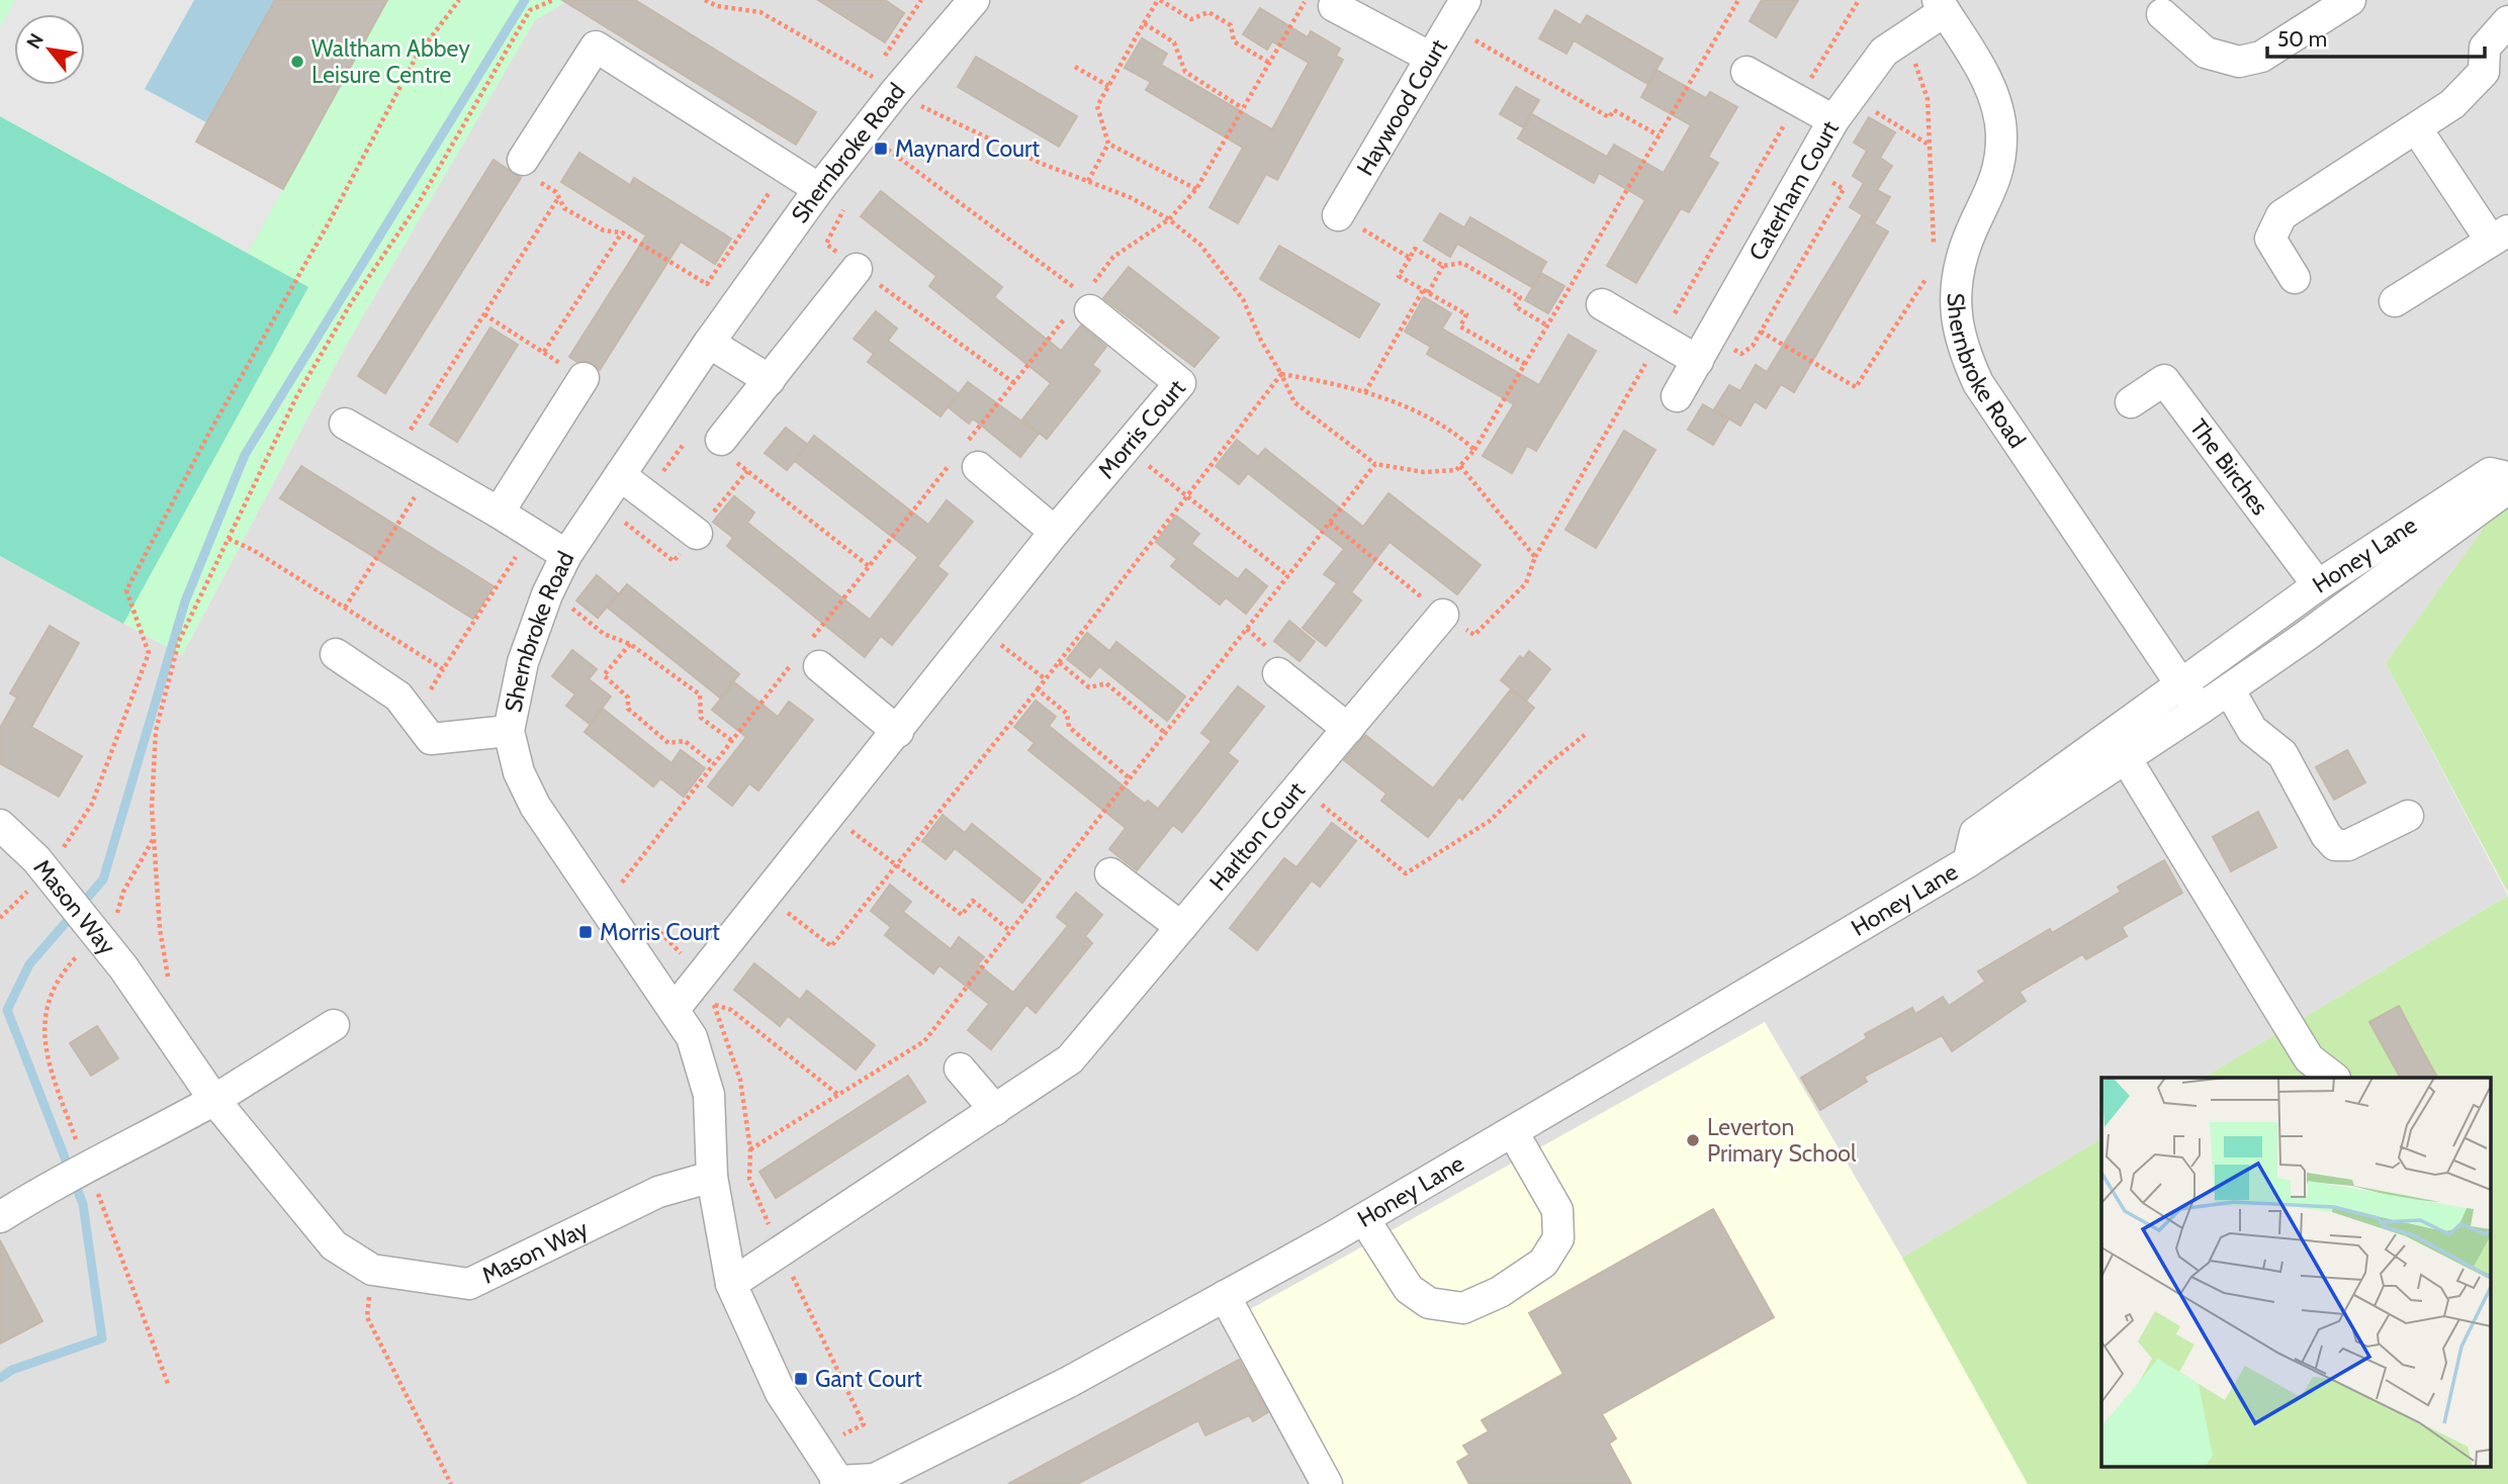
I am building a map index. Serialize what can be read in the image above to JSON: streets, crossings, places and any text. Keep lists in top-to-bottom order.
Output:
{
  "streets": {
    "street": [
      "Haywood Court",
      "Shernbroke Road",
      "Caterham Court",
      "Morris Court",
      "The Birches",
      "Honey Lane",
      "Harlton Court",
      "Mason Way"
    ]
  },
  "crossings": [
    ["Shernbroke Road", "Caterham Court"],
    ["Shernbroke Road", "Morris Court"],
    ["Shernbroke Road", "Honey Lane"],
    ["Shernbroke Road", "Mason Way"],
    ["The Birches", "Honey Lane"]
  ],
  "places": {
    "other": ["Waltham Abbey Leisure Centre", "Leverton Primary School"],
    "transit": ["Maynard Court", "Morris Court", "Gant Court"]
  },
  "scale_bar": "50 m",
  "north": "top left"
}
